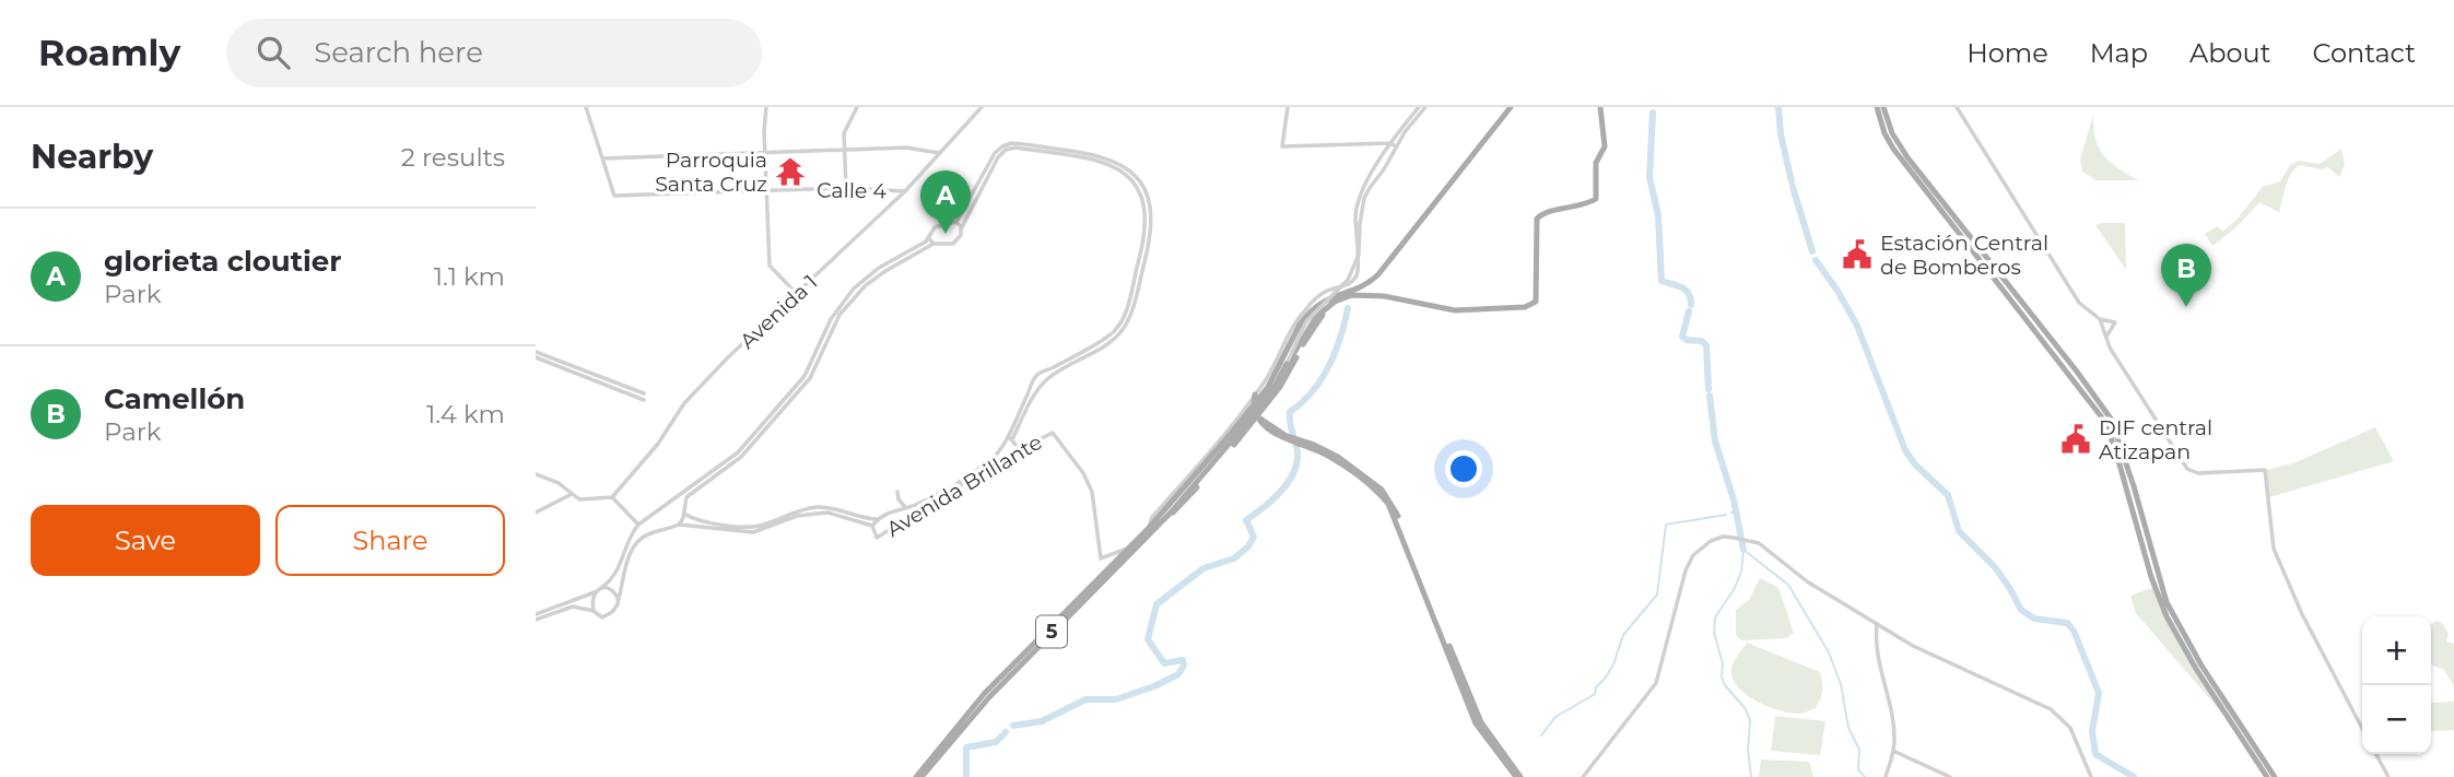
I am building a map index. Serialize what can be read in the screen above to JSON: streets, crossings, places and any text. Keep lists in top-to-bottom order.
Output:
{
  "streets": {
    "main road": ["5"],
    "street": ["Calle 4", "Avenida 1", "Avenida Brillante"]
  },
  "crossings": [
    ["Calle 4", "Avenida 1"]
  ],
  "places": {
    "temple": ["Parroquia Santa Cruz"],
    "public building": ["Estación Central de Bomberos", "DIF central Atizapan"]
  },
  "page": {
    "header": "Roamly",
    "search": "Search here",
    "nav": [
      "Home",
      "Map",
      "About",
      "Contact"
    ],
    "heading": ["Nearby", "2 results"],
    "pins": ["A", "B"],
    "list": [
      {
        "mark": "A",
        "name": "glorieta cloutier",
        "note": "Park",
        "value": "1.1 km"
      },
      {
        "mark": "B",
        "name": "Camellón",
        "note": "Park",
        "value": "1.4 km"
      }
    ],
    "buttons": ["Save", "Share"],
    "map_buttons": ["+", "−"]
  }
}
